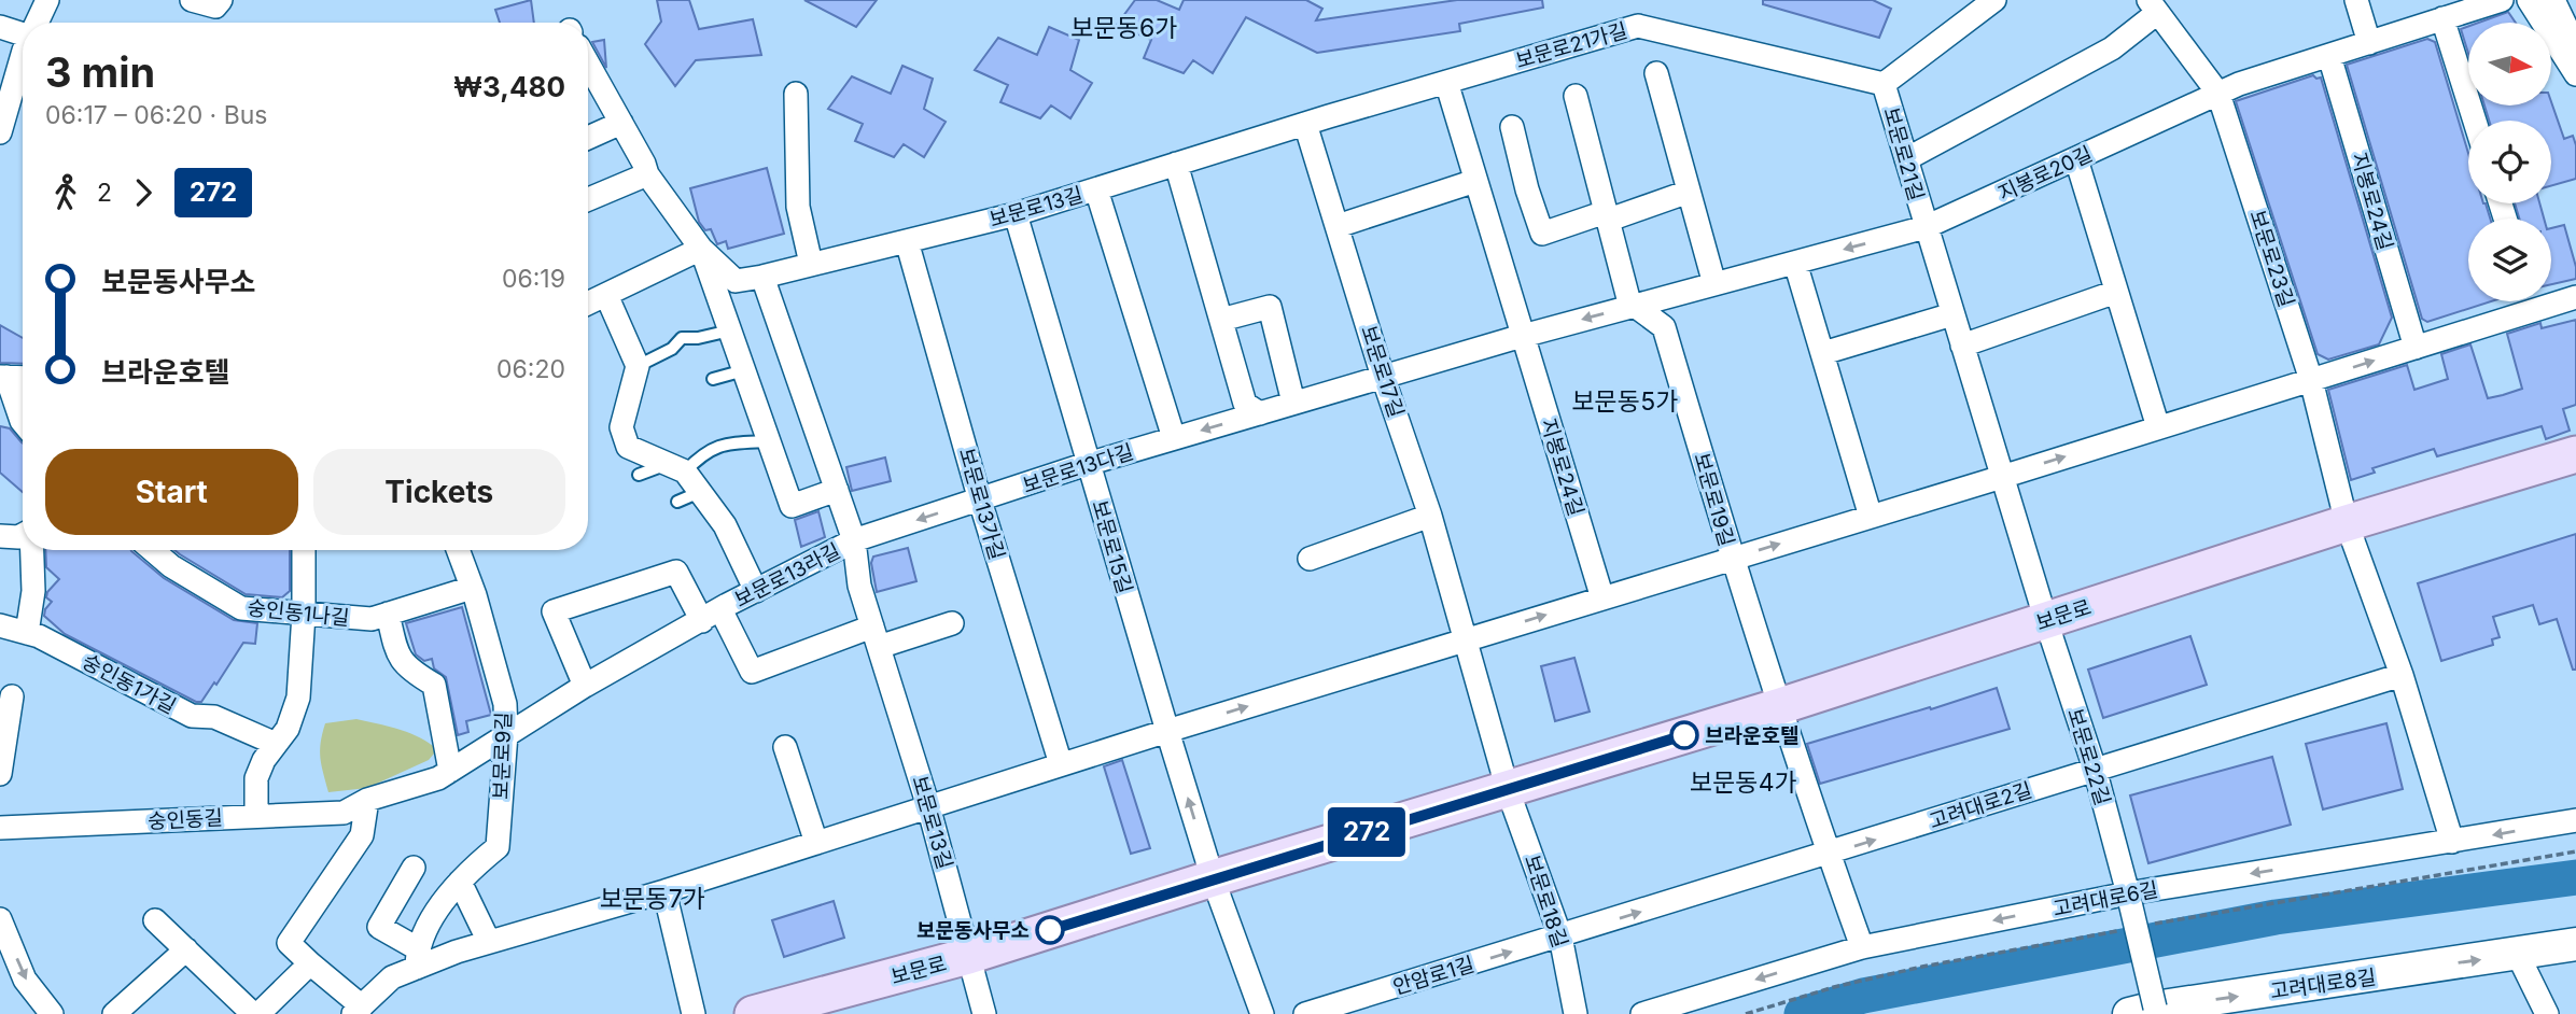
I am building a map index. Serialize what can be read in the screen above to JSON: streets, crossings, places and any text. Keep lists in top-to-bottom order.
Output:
{
  "streets": {
    "main road": ["보문로", "고려대로8길"],
    "street": [
      "보문로21가길",
      "보문로21길",
      "지봉로20길",
      "지봉로24길",
      "보문로13길",
      "보문로23길",
      "보문로17길",
      "보문로13다길",
      "보문로19길",
      "보문로13가길",
      "보문로15길",
      "보문로13라길",
      "숭인동1나길",
      "숭인동1가길",
      "보문로9길",
      "보문로22길",
      "고려대로2길",
      "숭인동길",
      "고려대로6길",
      "보문로18길",
      "안암로1길"
    ]
  },
  "crossings": [
    ["보문로21가길", "보문로21길"],
    ["보문로21가길", "보문로13길"],
    ["보문로21가길", "보문로17길"],
    ["보문로21길", "지봉로20길"],
    ["보문로21길", "보문로23길"],
    ["보문로21길", "보문로"],
    ["보문로21길", "보문로22길"],
    ["지봉로20길", "지봉로24길"],
    ["지봉로20길", "보문로23길"],
    ["지봉로20길", "보문로17길"],
    ["지봉로20길", "보문로13다길"],
    ["지봉로20길", "보문로19길"],
    ["보문로13길", "보문로17길"],
    ["보문로13길", "보문로13다길"],
    ["보문로13길", "보문로13가길"],
    ["보문로13길", "보문로15길"],
    ["보문로13길", "보문로13라길"],
    ["보문로13길", "보문로"],
    ["보문로23길", "보문로"],
    ["보문로17길", "보문로13다길"],
    ["보문로17길", "보문로"],
    ["보문로17길", "보문로18길"],
    ["보문로13다길", "보문로13가길"],
    ["보문로13다길", "보문로15길"],
    ["보문로13다길", "보문로13라길"],
    ["보문로19길", "보문로"],
    ["보문로15길", "보문로"],
    ["보문로13라길", "보문로9길"],
    ["보문로13라길", "숭인동길"],
    ["숭인동1나길", "보문로9길"],
    ["보문로", "보문로22길"],
    ["보문로", "보문로18길"],
    ["보문로9길", "숭인동길"],
    ["보문로22길", "고려대로2길"],
    ["보문로22길", "고려대로6길"],
    ["보문로22길", "고려대로8길"],
    ["고려대로2길", "보문로18길"],
    ["고려대로2길", "안암로1길"],
    ["보문로18길", "안암로1길"]
  ],
  "one_way": [
    "고려대로2길",
    "고려대로6길",
    "안암로1길",
    "고려대로8길"
  ],
  "districts": [
    "보문동6가",
    "보문동5가",
    "보문동4가",
    "보문동7가"
  ],
  "places": ["브라운호텔", "보문동사무소"],
  "lines": ["bus line 272"],
  "north": "right",
  "page": {
    "on_map": "272",
    "heading": ["3 min", "06:17 – 06:20 · Bus", "₩3,480"],
    "legs": ["2", "272"],
    "list": [
      {
        "name": "보문동사무소",
        "value": "06:19"
      },
      {
        "name": "브라운호텔",
        "value": "06:20"
      }
    ],
    "buttons": ["Start", "Tickets"]
  }
}
